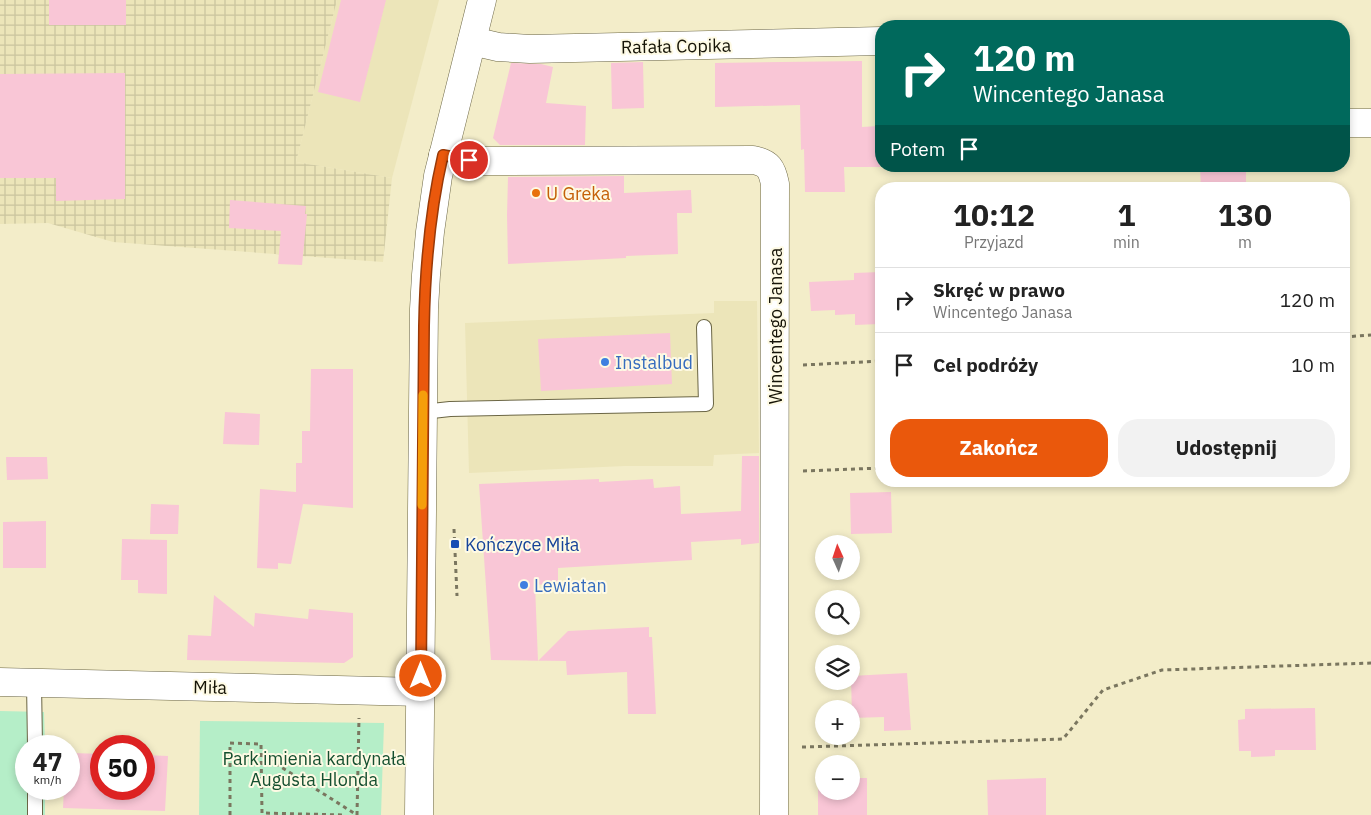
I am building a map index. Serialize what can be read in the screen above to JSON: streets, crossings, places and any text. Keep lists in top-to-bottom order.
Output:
{
  "streets": {
    "street": ["Rafała Copika", "Wincentego Janasa", "Miła"]
  },
  "parks": ["Park imienia kardynała Augusta Hlonda"],
  "places": {
    "other": ["U Greka", "Instalbud", "Lewiatan"],
    "transit": ["Kończyce Miła"]
  },
  "north": "top",
  "page": {
    "turn": ["120 m", "Wincentego Janasa"],
    "then": "Potem",
    "eta": [
      "10:12",
      "Przyjazd",
      "1",
      "min",
      "130",
      "m"
    ],
    "list": [
      {
        "name": "Skręć w prawo",
        "note": "Wincentego Janasa",
        "value": "120 m"
      },
      {
        "name": "Cel podróży",
        "value": "10 m"
      }
    ],
    "buttons": ["Zakończ", "Udostępnij"],
    "map_buttons": ["+", "−"],
    "speed": "47 km/h",
    "limit": "50"
  }
}
